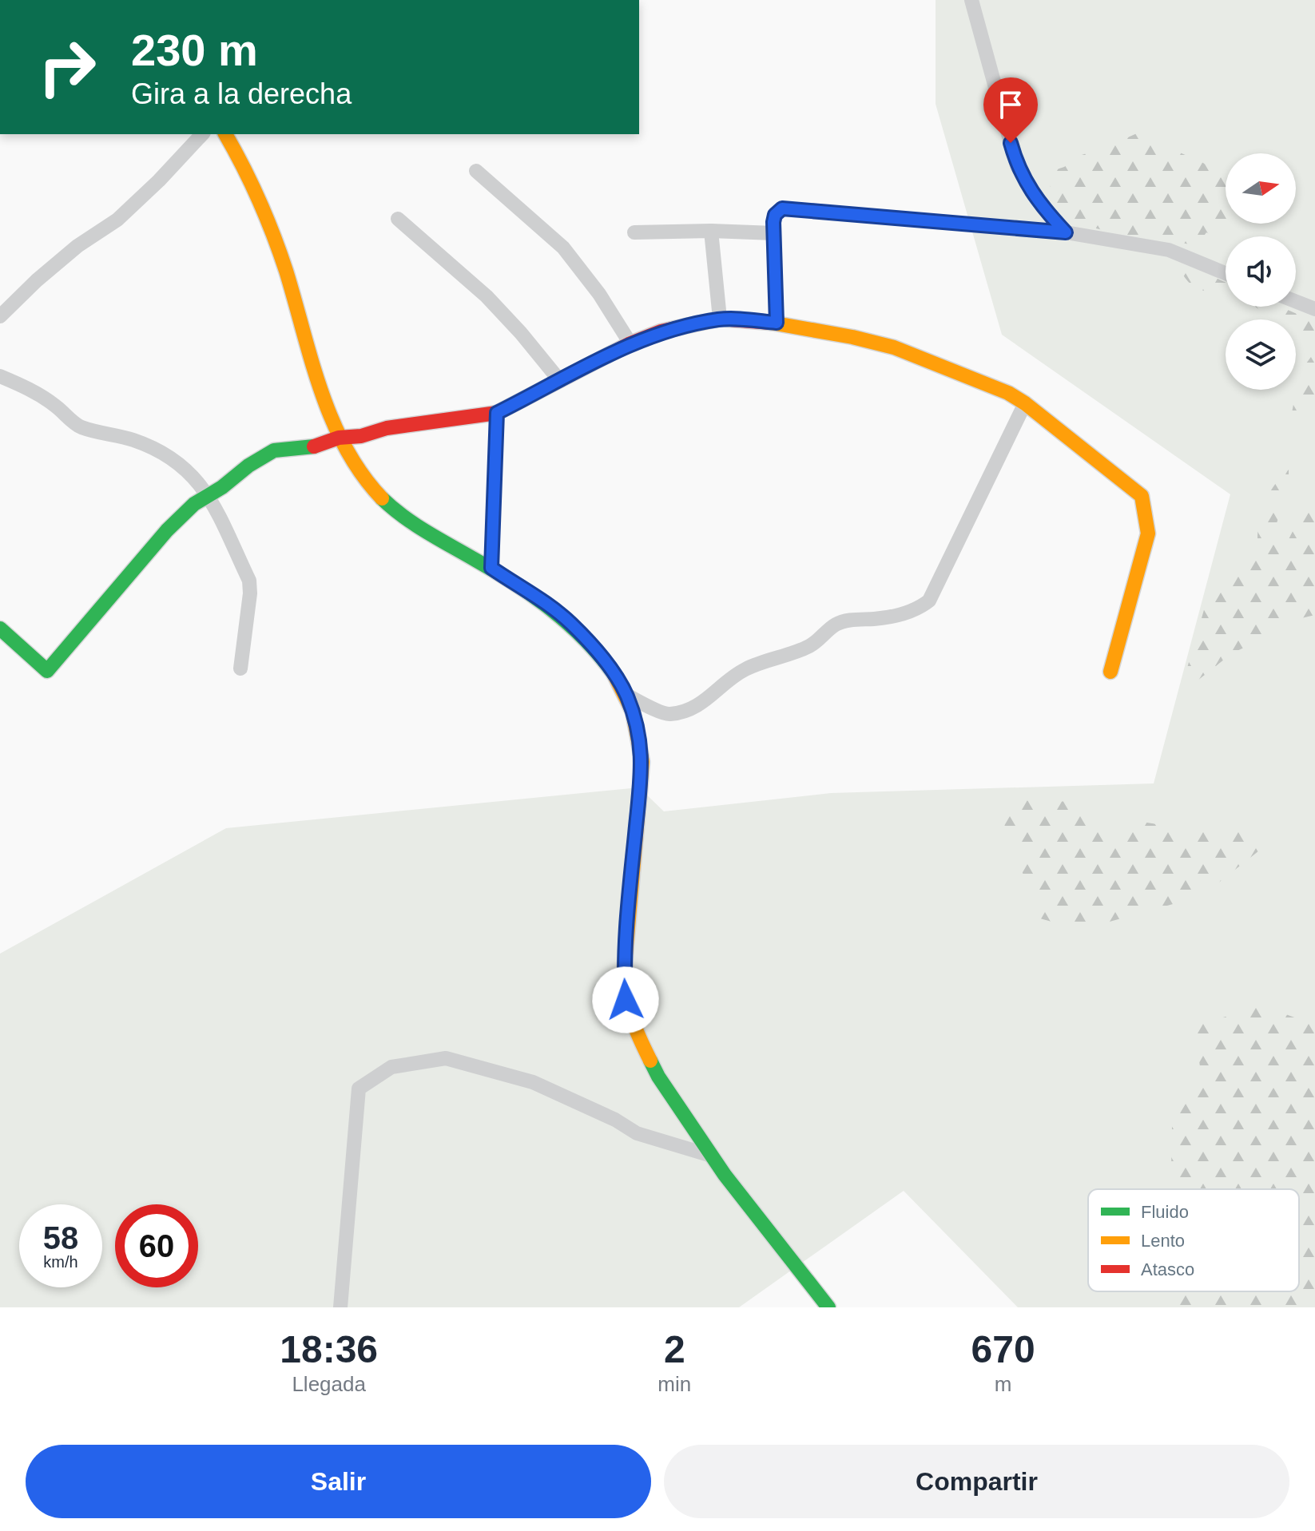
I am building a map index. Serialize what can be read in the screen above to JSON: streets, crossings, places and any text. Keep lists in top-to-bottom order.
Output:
{
  "legend": ["Fluido", "Lento", "Atasco"],
  "north": "right",
  "page": {
    "turn": ["230 m", "Gira a la derecha"],
    "speed": "58 km/h",
    "limit": "60",
    "eta": [
      "18:36",
      "Llegada",
      "2",
      "min",
      "670",
      "m"
    ],
    "buttons": ["Salir", "Compartir"]
  }
}
